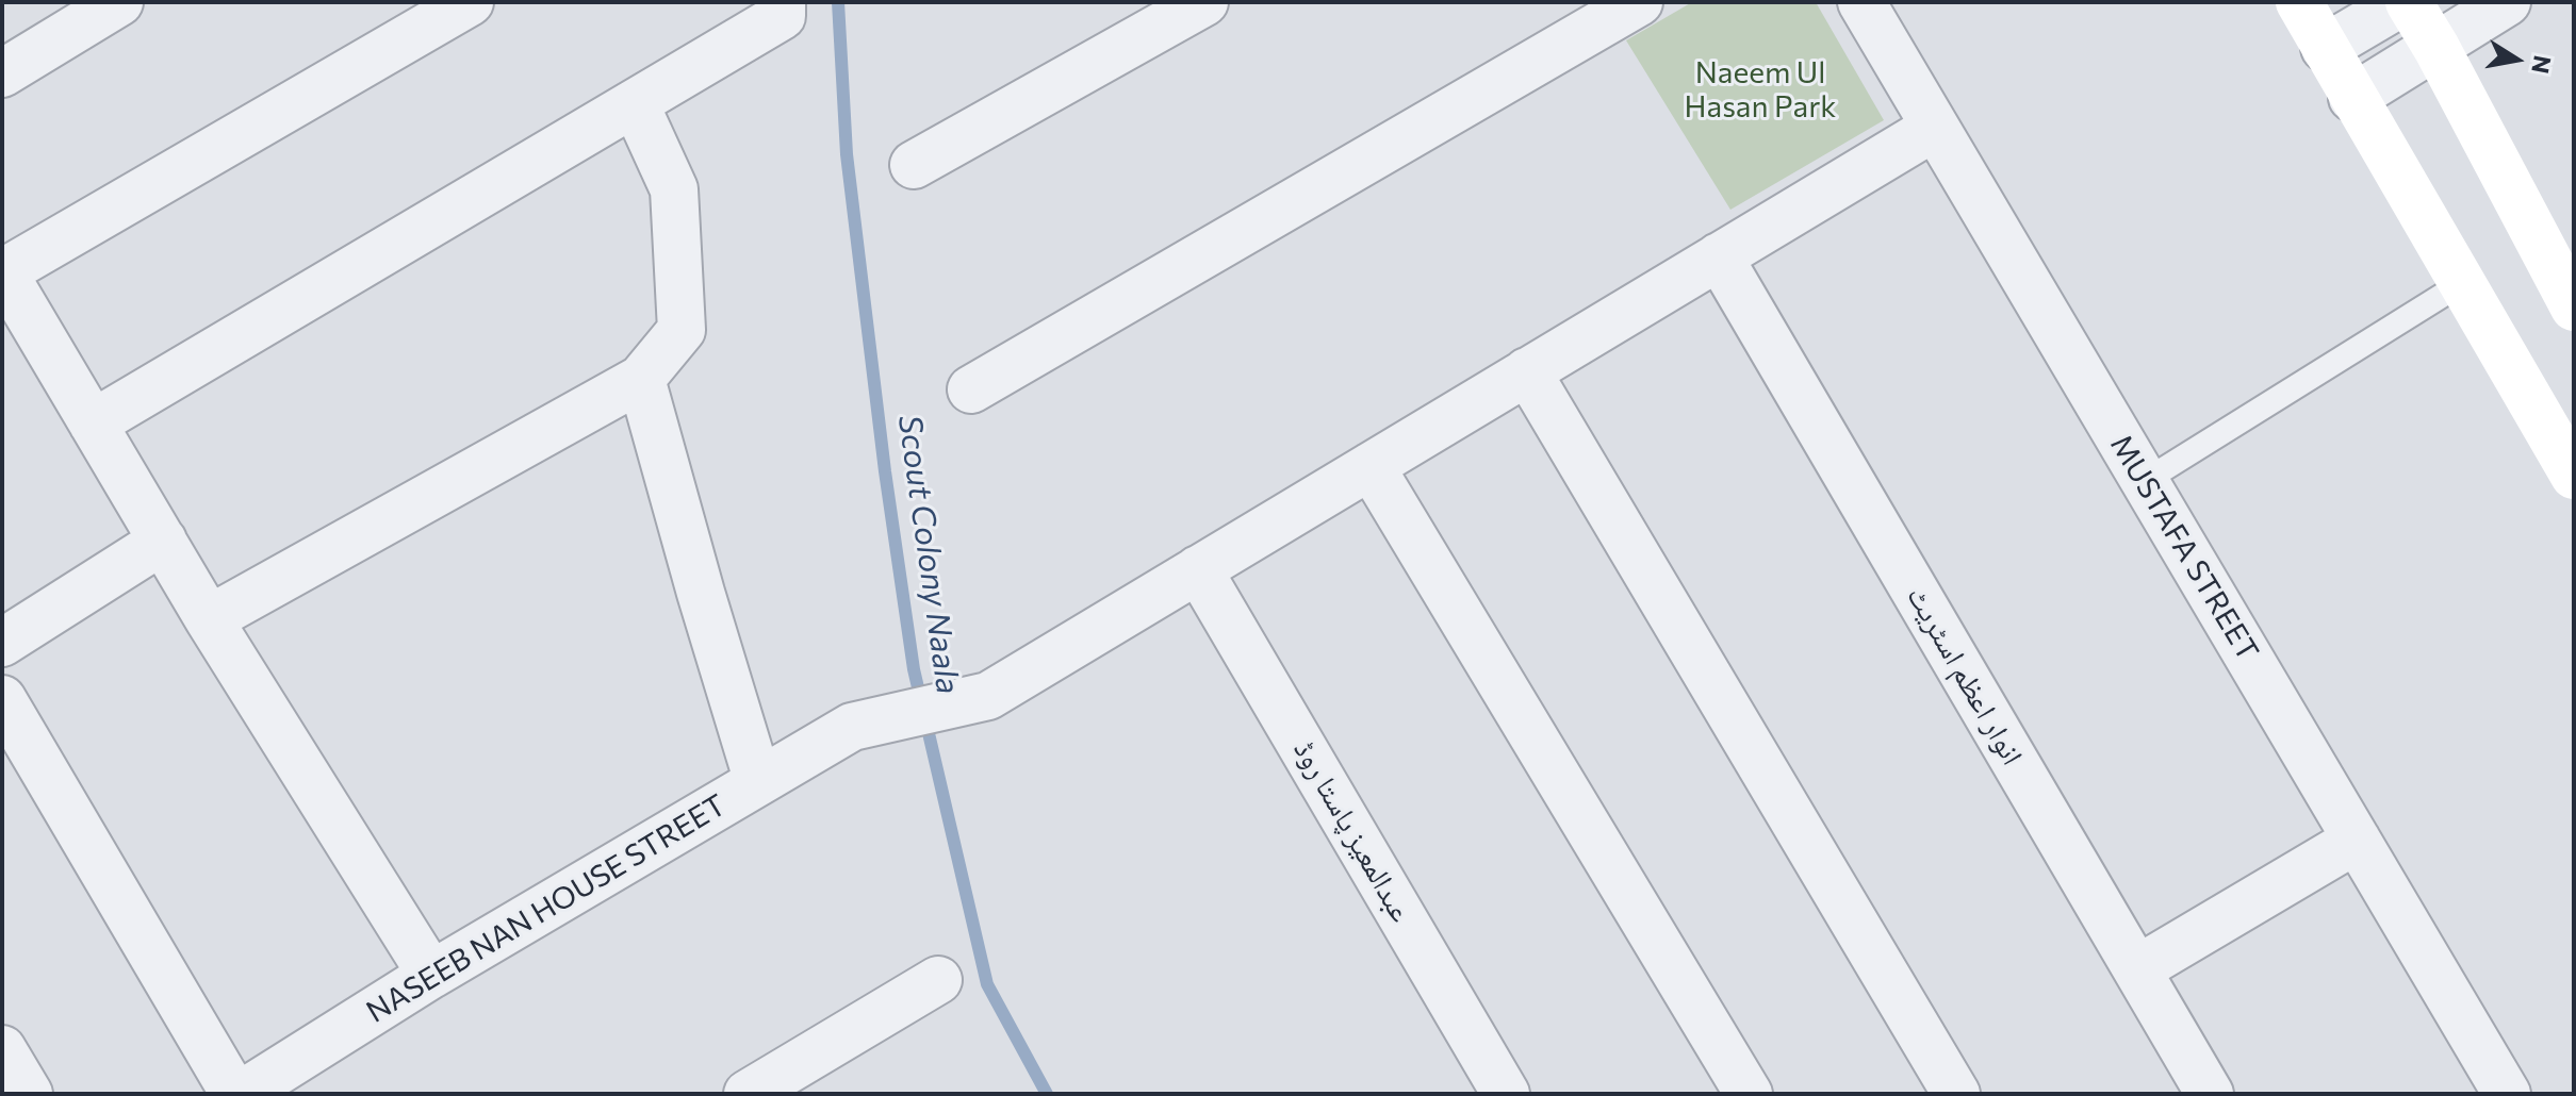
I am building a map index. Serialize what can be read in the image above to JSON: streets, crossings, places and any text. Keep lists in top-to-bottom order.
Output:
{
  "streets": {
    "street": [
      "MUSTAFA STREET",
      "انوار اعظم اسٹریٹ",
      "عبدالمعیز پاستا روڈ",
      "NASEEB NAN HOUSE STREET"
    ]
  },
  "crossings": [
    ["MUSTAFA STREET", "NASEEB NAN HOUSE STREET"],
    ["انوار اعظم اسٹریٹ", "NASEEB NAN HOUSE STREET"],
    ["عبدالمعیز پاستا روڈ", "NASEEB NAN HOUSE STREET"]
  ],
  "water": ["Scout Colony Naala"],
  "parks": ["Naeem Ul Hasan Park"],
  "north": "right"
}
